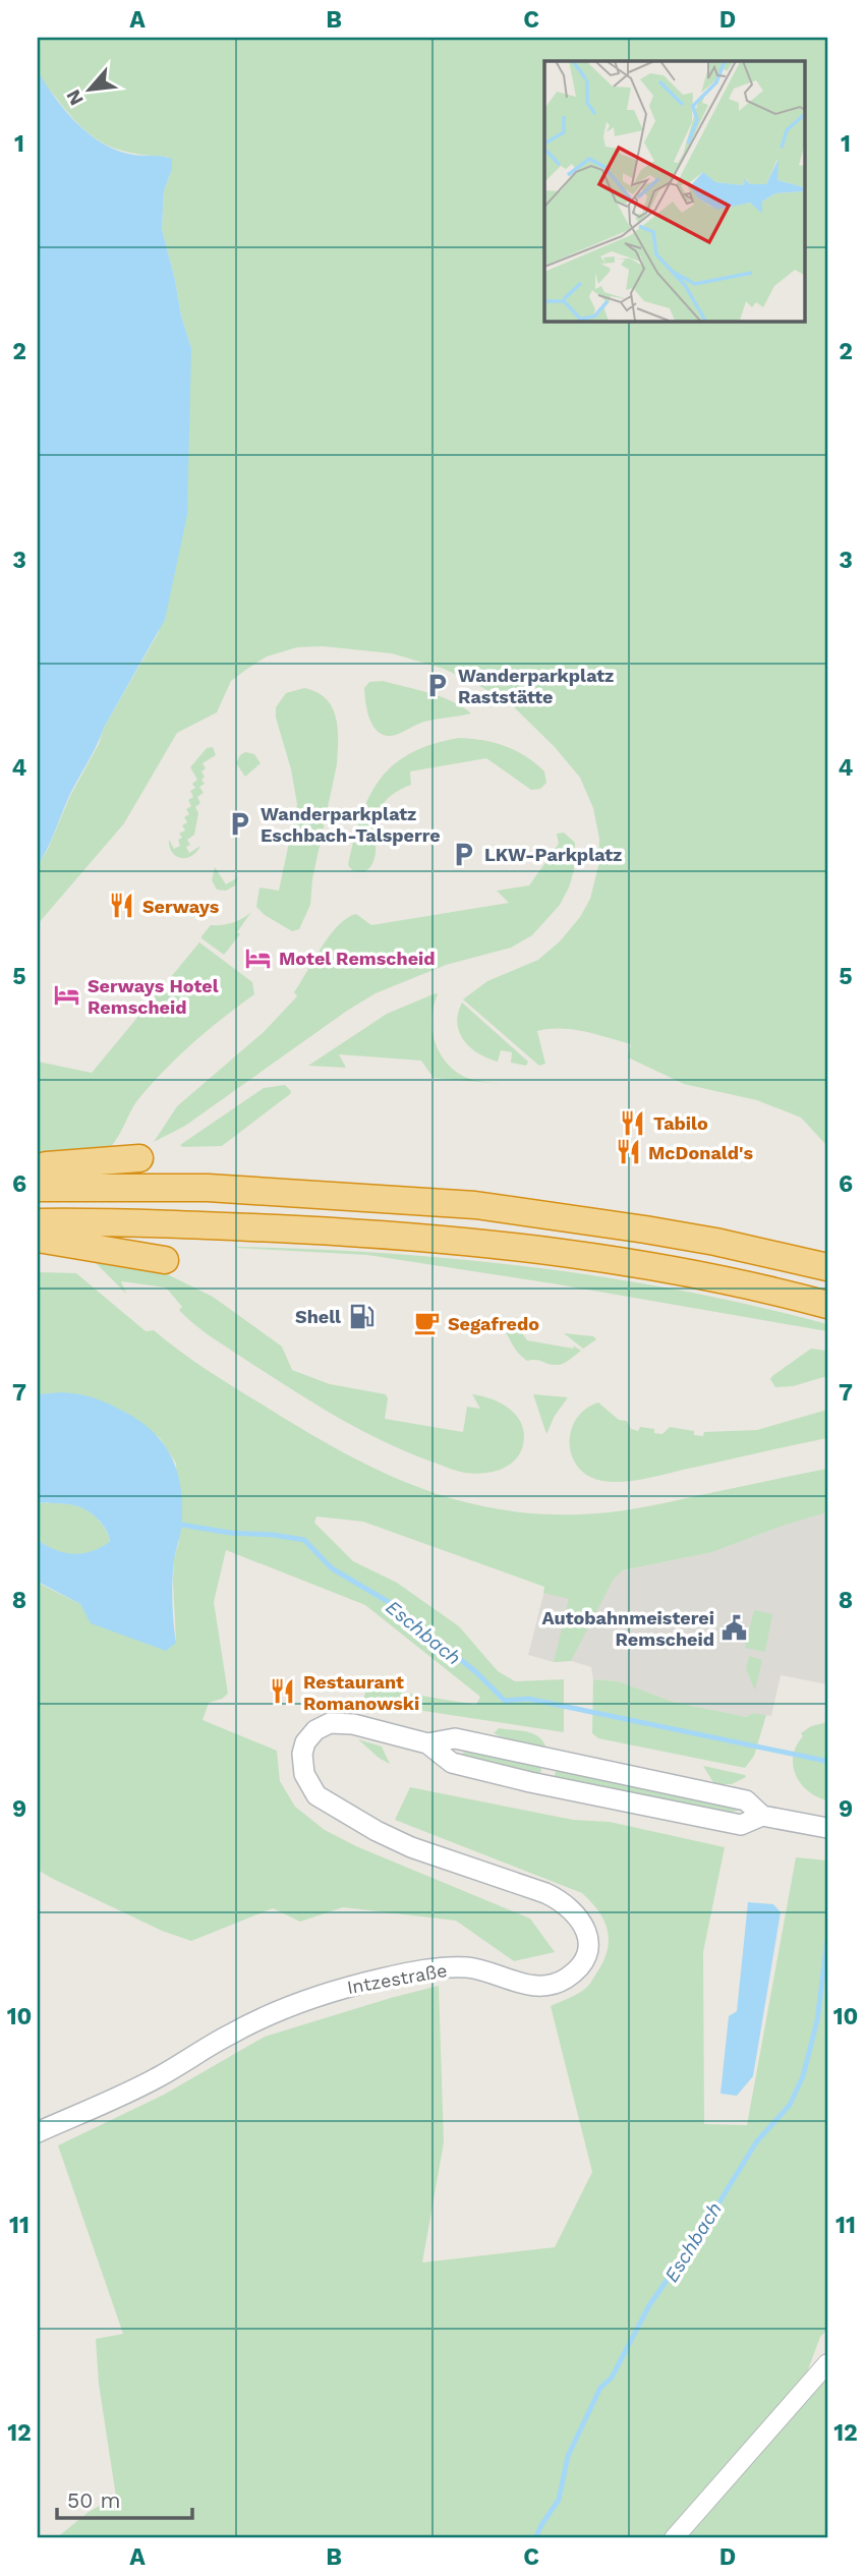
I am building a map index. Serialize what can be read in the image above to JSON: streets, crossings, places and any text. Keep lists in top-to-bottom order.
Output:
{
  "streets": {
    "main road": ["Intzestraße"]
  },
  "water": ["Eschbach"],
  "places": {
    "parking": ["Wanderparkplatz Raststätte", "Wanderparkplatz Eschbach-Talsperre", "LKW-Parkplatz"],
    "restaurant": [
      "Serways",
      "Tabilo",
      "McDonald's",
      "Restaurant Romanowski"
    ],
    "hotel": ["Motel Remscheid", "Serways Hotel Remscheid"],
    "fuel station": ["Shell"],
    "cafe": ["Segafredo"],
    "public building": ["Autobahnmeisterei Remscheid"]
  },
  "scale_bar": "50 m",
  "north": "bottom left",
  "grid": {
    "columns": [
      "A",
      "B",
      "C",
      "D"
    ],
    "rows": [
      "1",
      "2",
      "3",
      "4",
      "5",
      "6",
      "7",
      "8",
      "9",
      "10",
      "11",
      "12"
    ]
  }
}
